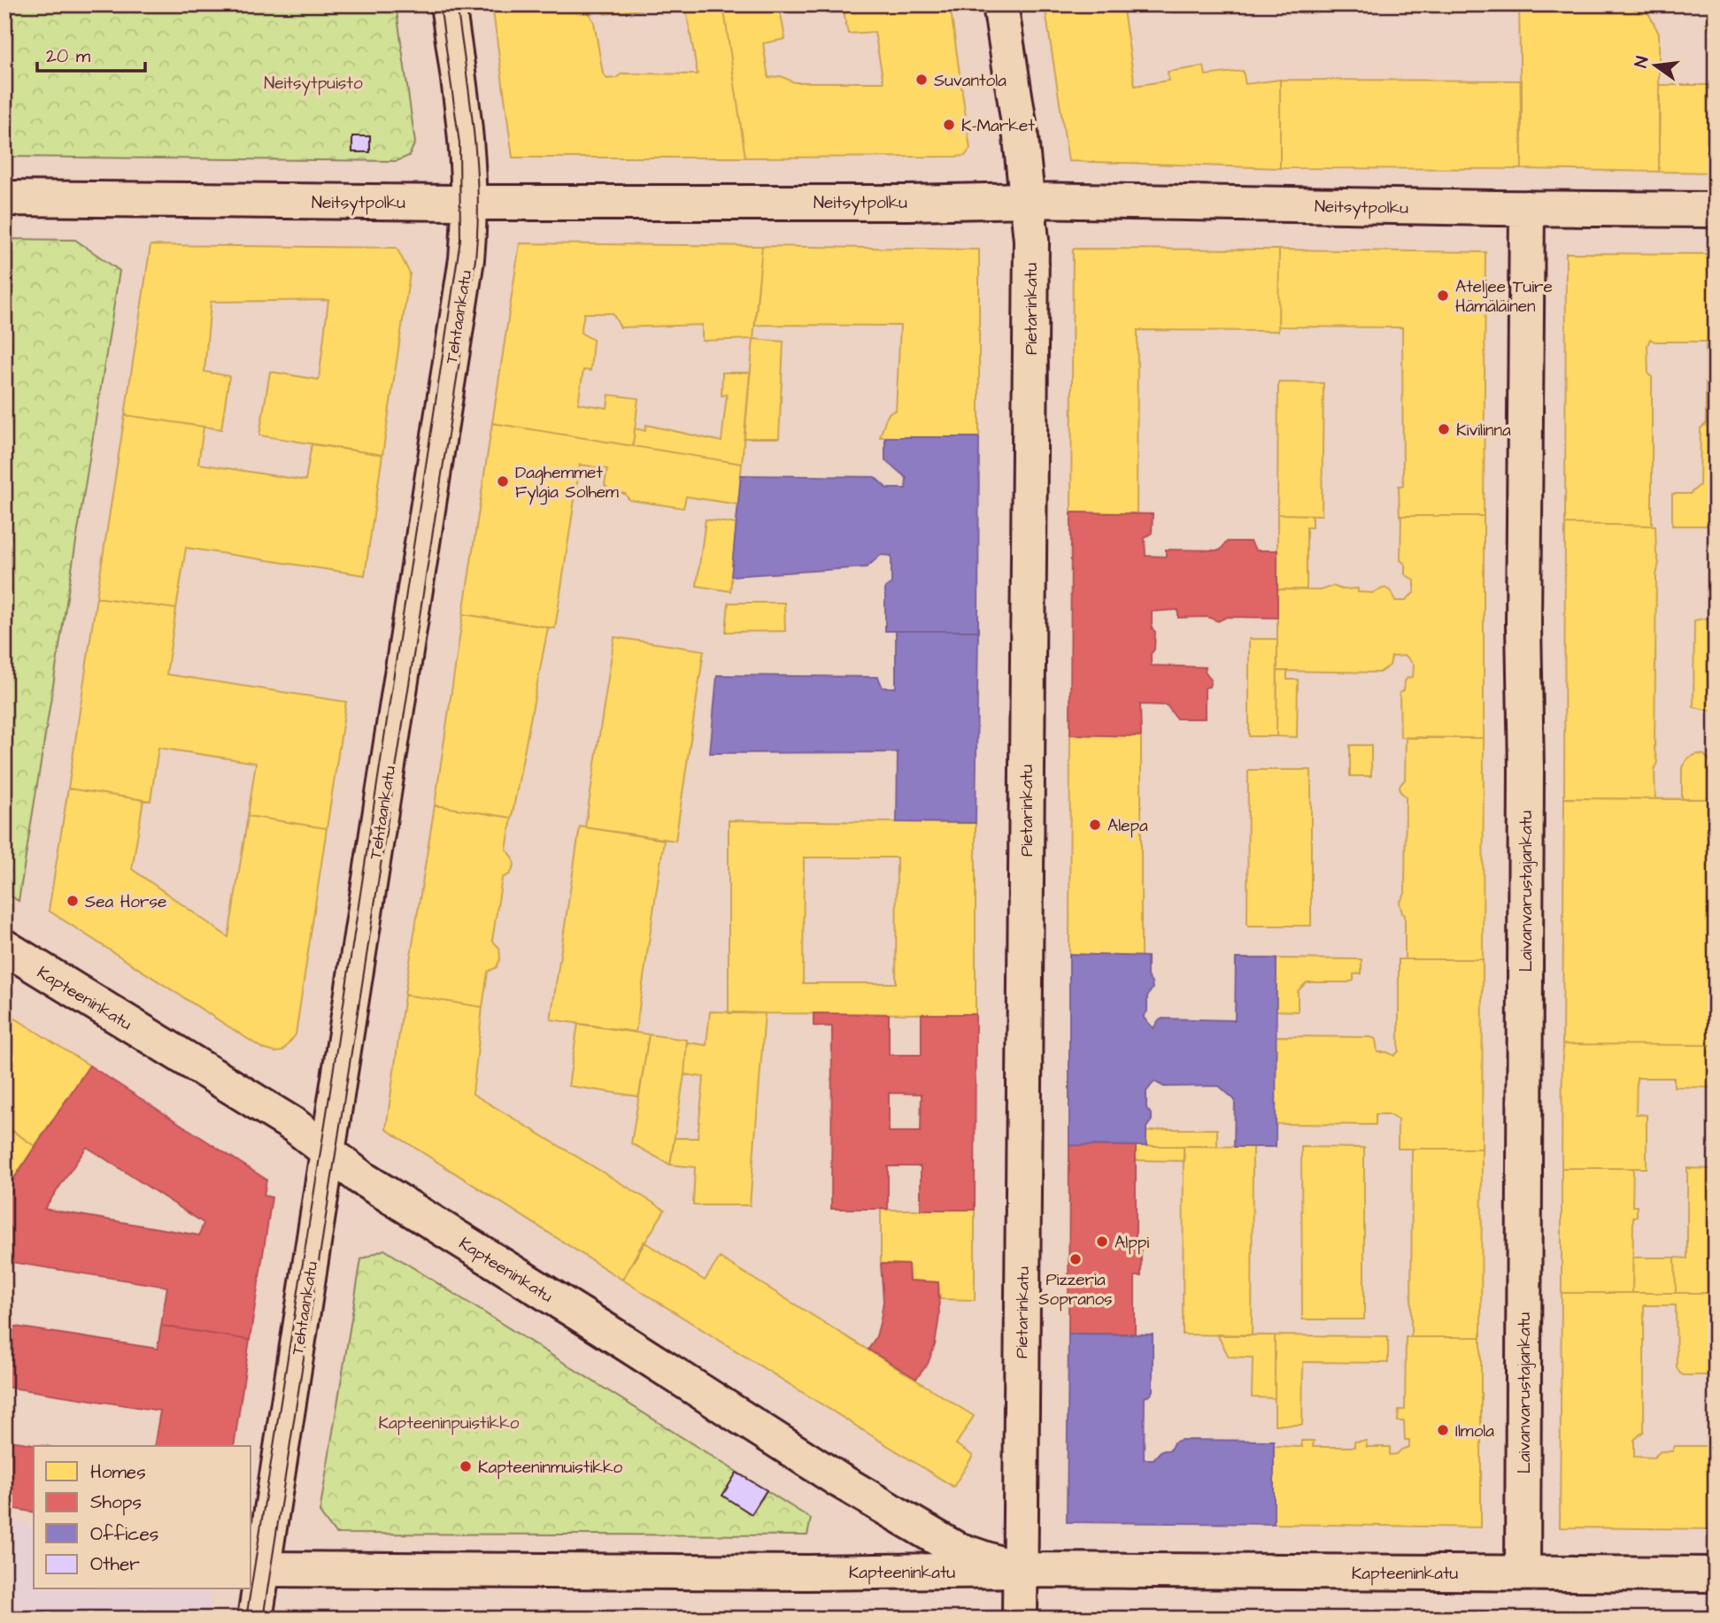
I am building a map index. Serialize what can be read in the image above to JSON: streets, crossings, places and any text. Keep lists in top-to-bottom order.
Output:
{
  "streets": {
    "street": [
      "Neitsytpolku",
      "Pietarinkatu",
      "Tehtaankatu",
      "Laivanvarustajankatu",
      "Kapteeninkatu"
    ]
  },
  "crossings": [
    ["Neitsytpolku", "Pietarinkatu"],
    ["Neitsytpolku", "Tehtaankatu"],
    ["Neitsytpolku", "Laivanvarustajankatu"],
    ["Pietarinkatu", "Kapteeninkatu"],
    ["Tehtaankatu", "Kapteeninkatu"],
    ["Laivanvarustajankatu", "Kapteeninkatu"]
  ],
  "parks": ["Neitsytpuisto", "Kapteeninpuistikko"],
  "places": [
    "Suvantola",
    "K-Market",
    "Ateljee Tuire Hämäläinen",
    "Kivilinna",
    "Daghemmet Fylgia Solhem",
    "Alepa",
    "Sea Horse",
    "Alppi",
    "Pizzeria Sopranos",
    "Ilmola",
    "Kapteeninmuistikko"
  ],
  "legend": [
    "Homes",
    "Shops",
    "Offices",
    "Other"
  ],
  "scale_bar": "20 m",
  "north": "left"
}
